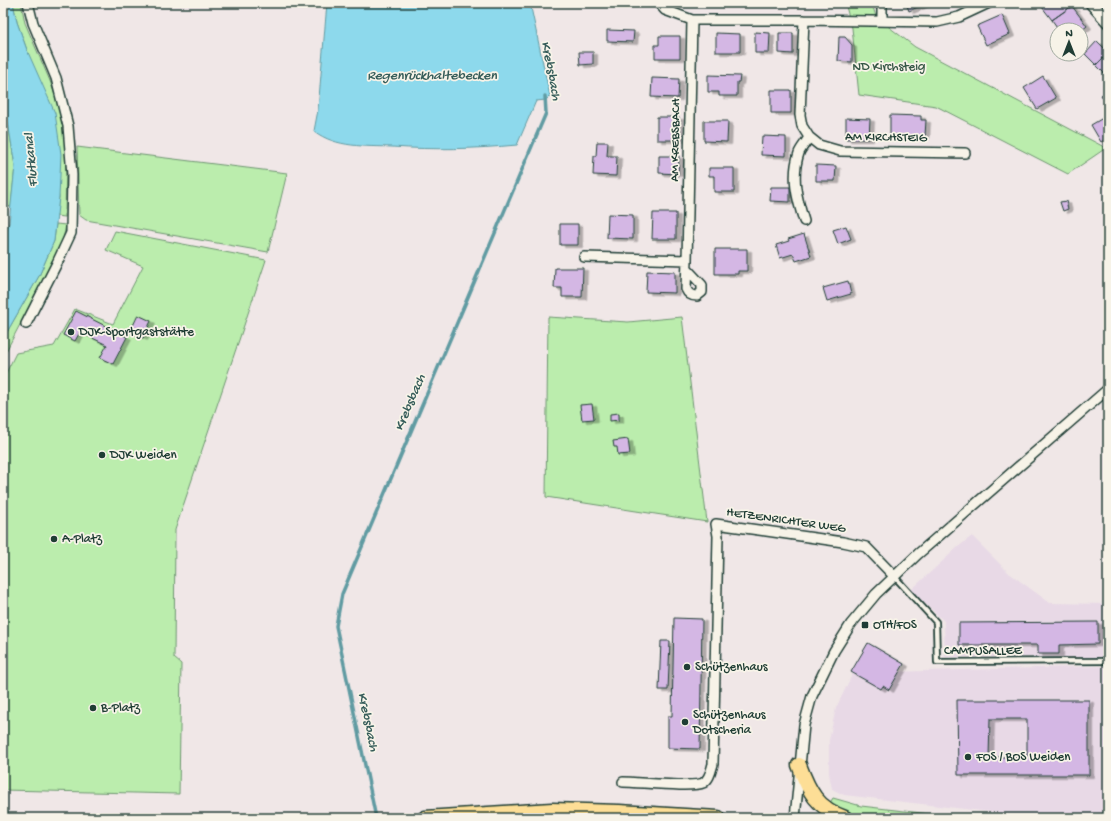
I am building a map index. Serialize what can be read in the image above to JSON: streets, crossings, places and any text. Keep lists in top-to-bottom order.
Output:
{
  "streets": {
    "street": ["AM KIRCHSTEIG", "AM KREBSBACH", "HETZENRICHTER WEG"],
    "lane": ["CAMPUSALLEE"]
  },
  "crossings": [
    ["HETZENRICHTER WEG", "CAMPUSALLEE"]
  ],
  "water": ["Krebsbach", "Regenrückhaltebecken", "Flutkanal"],
  "parks": ["ND Kirchsteig"],
  "places": {
    "other": [
      "DJK-Sportgaststätte",
      "DJK Weiden",
      "A-Platz",
      "Schützenhaus",
      "B-Platz",
      "Schützenhaus Dotscheria",
      "FOS / BOS Weiden"
    ],
    "transit": ["OTH/FOS"]
  },
  "north": "top"
}
